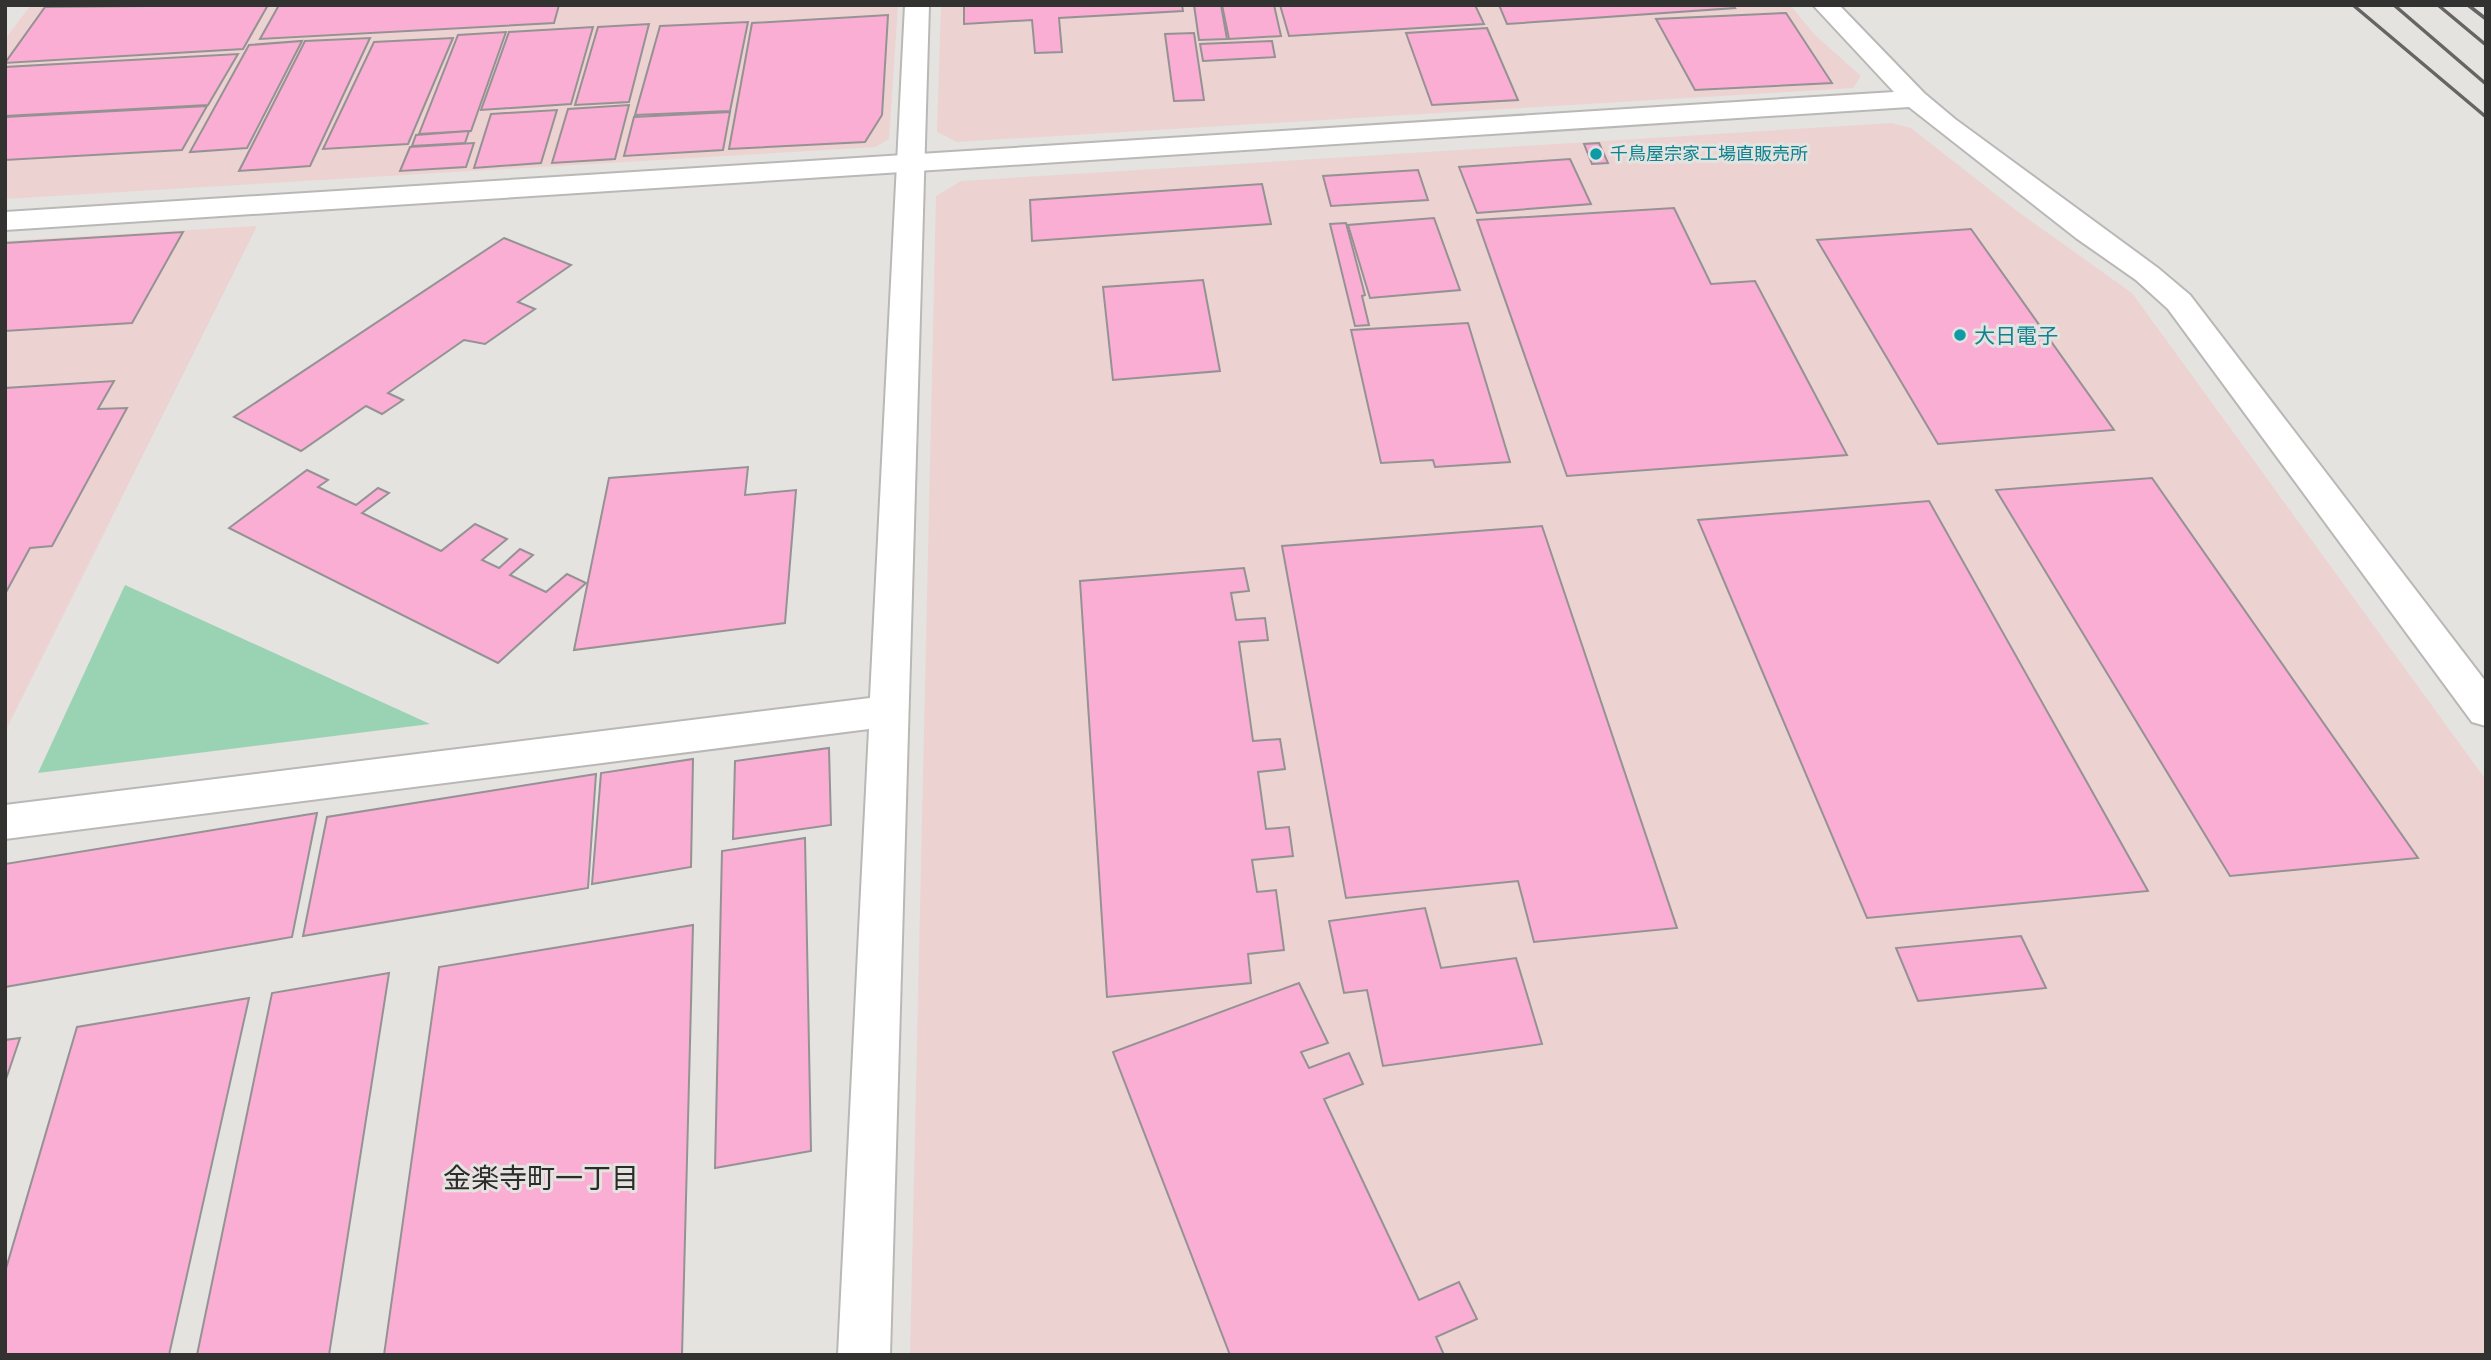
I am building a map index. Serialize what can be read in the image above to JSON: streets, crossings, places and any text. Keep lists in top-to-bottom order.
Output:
{
  "districts": ["金楽寺町一丁目"],
  "places": ["千鳥屋宗家工場直販売所", "大日電子"]
}
